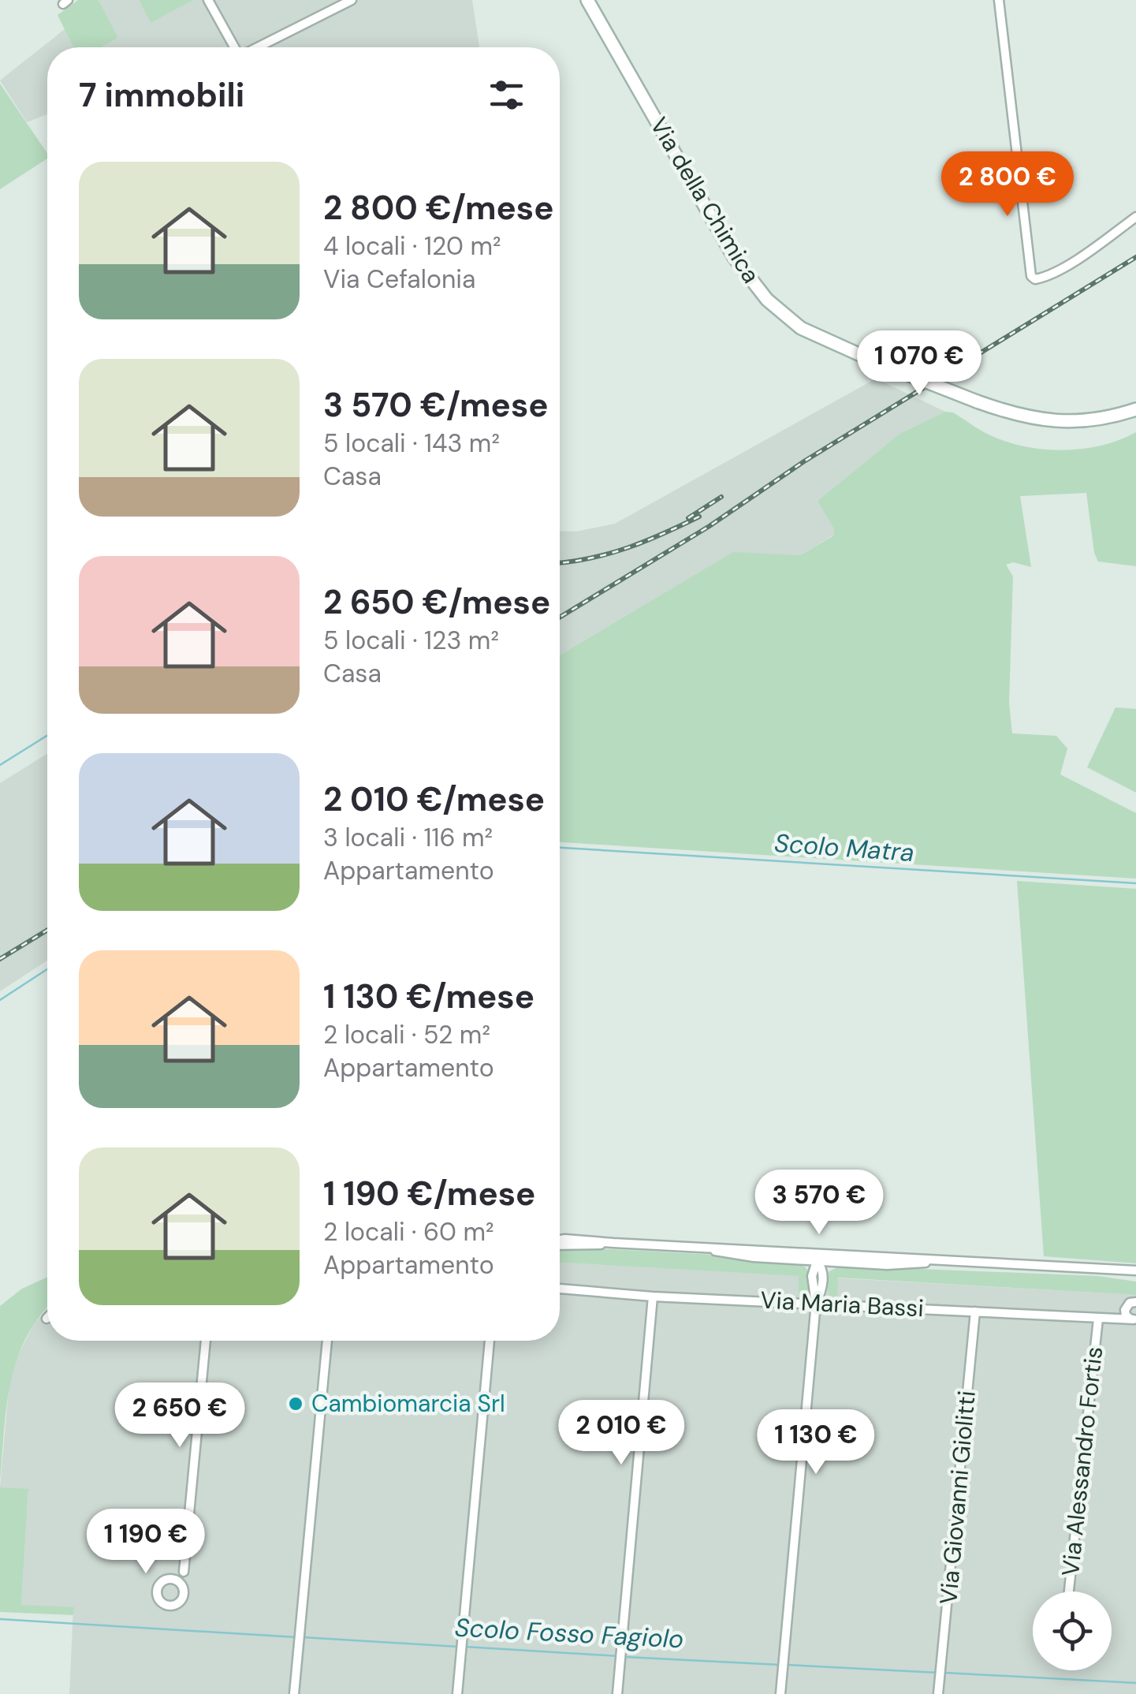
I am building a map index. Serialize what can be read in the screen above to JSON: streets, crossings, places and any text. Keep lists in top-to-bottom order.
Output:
{
  "streets": {
    "main road": ["Via della Chimica"],
    "street": ["Via Maria Bassi", "Via Alessandro Fortis", "Via Giovanni Giolitti"]
  },
  "crossings": [
    ["Via Maria Bassi", "Via Alessandro Fortis"],
    ["Via Maria Bassi", "Via Giovanni Giolitti"]
  ],
  "water": ["Scolo Matra", "Scolo Fosso Fagiolo"],
  "places": ["Cambiomarcia Srl"],
  "page": {
    "heading": "7 immobili",
    "list": [
      {
        "name": "2 800 €/mese",
        "note": "4 locali · 120 m² · Via Cefalonia"
      },
      {
        "name": "3 570 €/mese",
        "note": "5 locali · 143 m² · Casa"
      },
      {
        "name": "2 650 €/mese",
        "note": "5 locali · 123 m² · Casa"
      },
      {
        "name": "2 010 €/mese",
        "note": "3 locali · 116 m² · Appartamento"
      },
      {
        "name": "1 130 €/mese",
        "note": "2 locali · 52 m² · Appartamento"
      },
      {
        "name": "1 190 €/mese",
        "note": "2 locali · 60 m² · Appartamento"
      }
    ],
    "price": [
      "2 800 €",
      "1 070 €",
      "3 570 €",
      "2 650 €",
      "2 010 €",
      "1 130 €",
      "1 190 €"
    ]
  }
}
